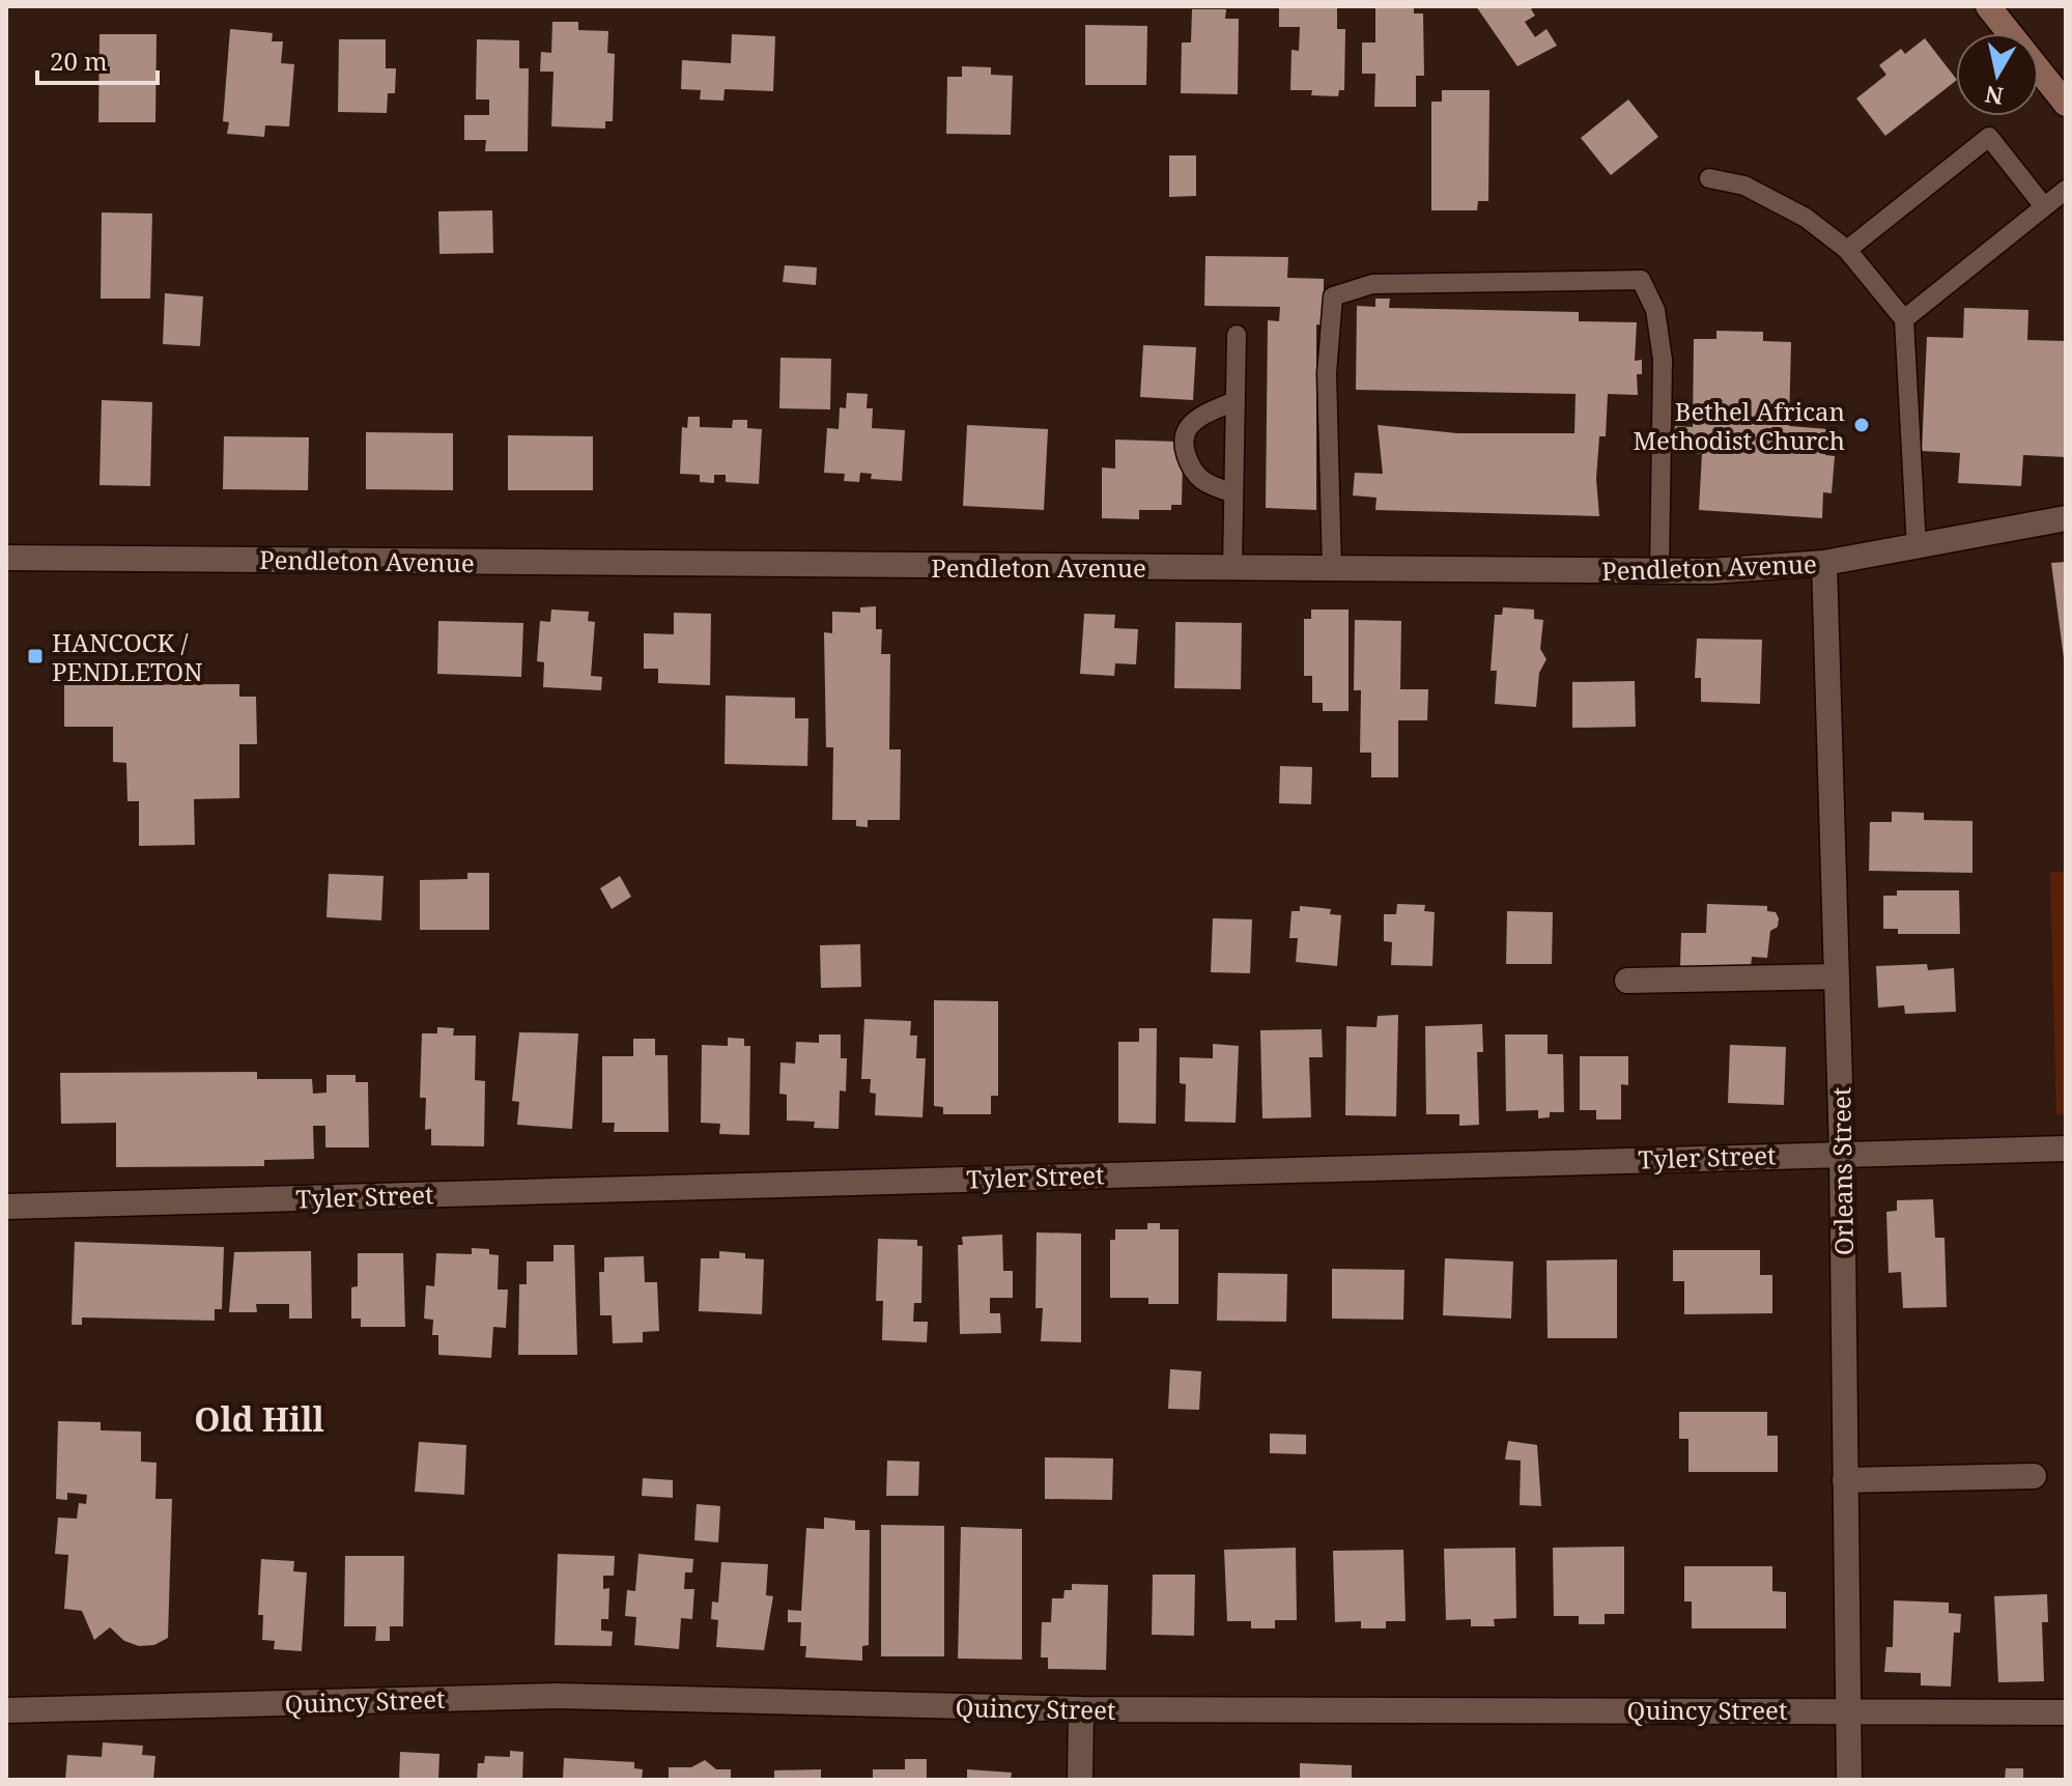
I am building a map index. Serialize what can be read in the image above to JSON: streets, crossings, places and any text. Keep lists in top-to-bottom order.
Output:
{
  "streets": {
    "street": [
      "Pendleton Avenue",
      "Tyler Street",
      "Orleans Street",
      "Quincy Street"
    ]
  },
  "crossings": [
    ["Pendleton Avenue", "Orleans Street"],
    ["Tyler Street", "Orleans Street"],
    ["Orleans Street", "Quincy Street"]
  ],
  "districts": ["Old Hill"],
  "places": {
    "other": ["Bethel African Methodist Church"],
    "transit": ["HANCOCK / PENDLETON"]
  },
  "scale_bar": "20 m",
  "north": "bottom"
}
